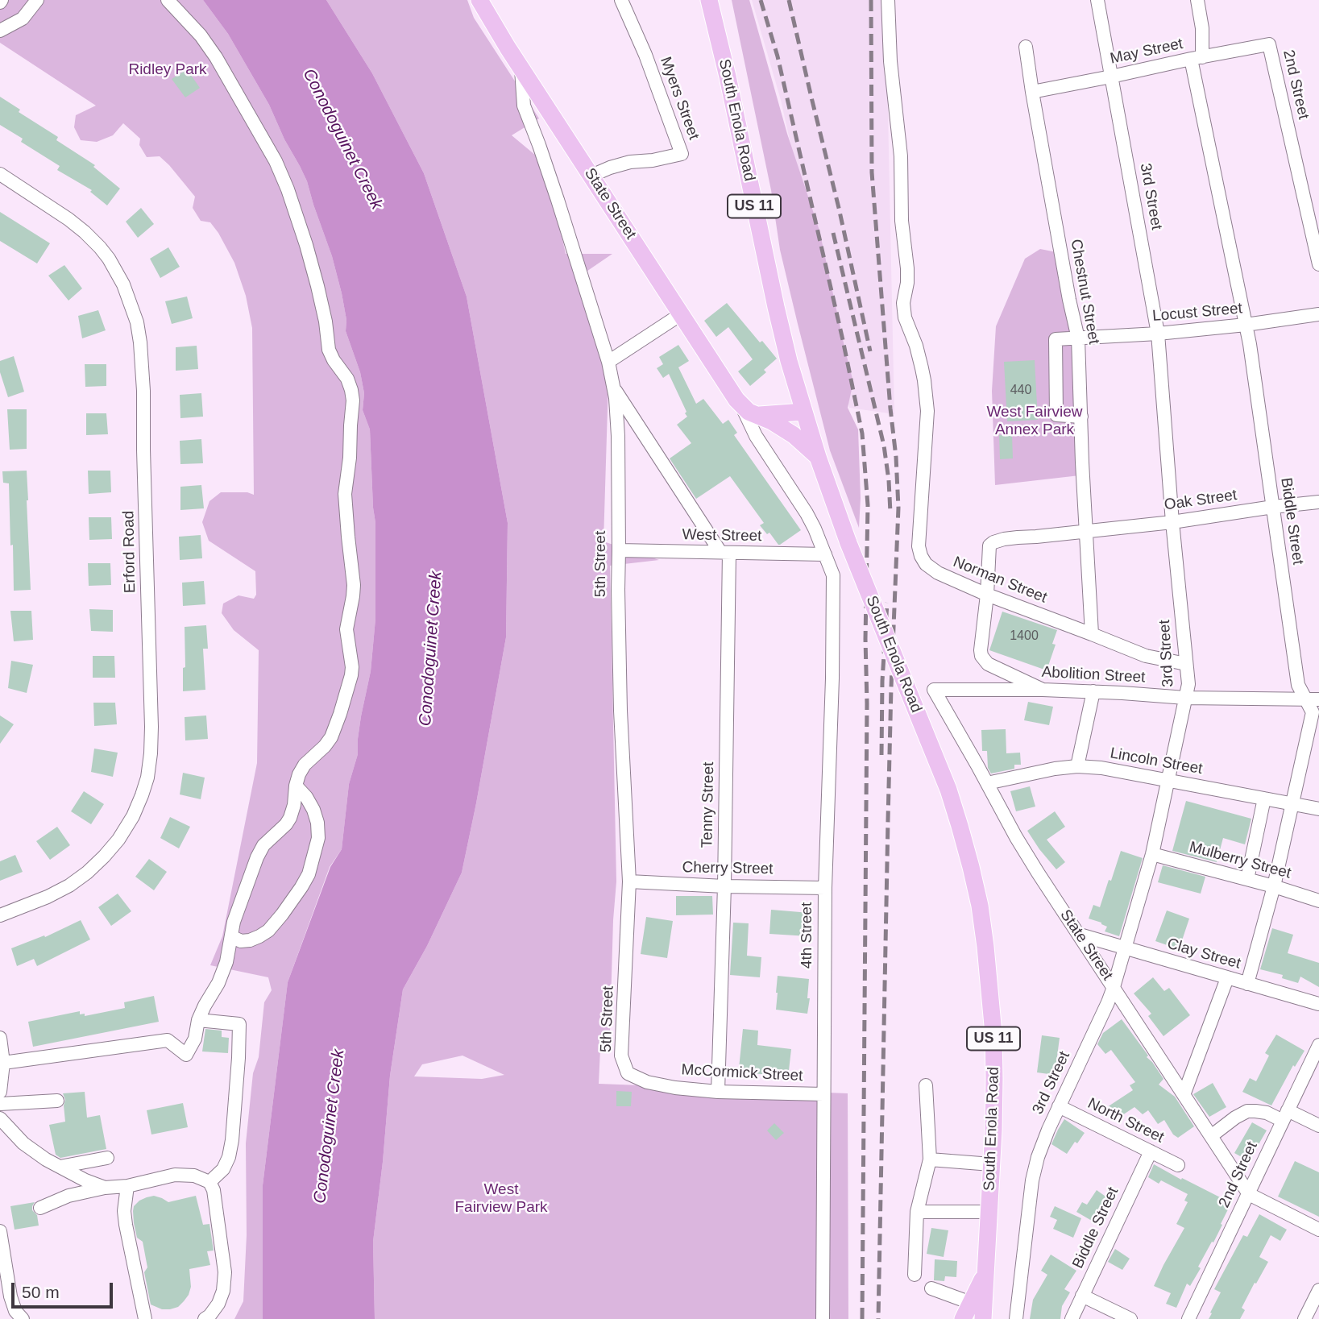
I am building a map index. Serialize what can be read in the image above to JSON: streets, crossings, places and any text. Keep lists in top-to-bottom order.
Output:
{
  "streets": {
    "main road": ["South Enola Road", "State Street", "US 11"],
    "street": [
      "May Street",
      "2nd Street",
      "Myers Street",
      "3rd Street",
      "Chestnut Street",
      "Locust Street",
      "Oak Street",
      "Biddle Street",
      "West Street",
      "Erford Road",
      "5th Street",
      "Norman Street",
      "Abolition Street",
      "Lincoln Street",
      "Tenny Street",
      "Mulberry Street",
      "Cherry Street",
      "4th Street",
      "Clay Street",
      "McCormick Street",
      "North Street"
    ]
  },
  "crossings": [
    ["May Street", "2nd Street"],
    ["May Street", "3rd Street"],
    ["May Street", "Chestnut Street"],
    ["May Street", "Biddle Street"],
    ["2nd Street", "State Street"],
    ["Myers Street", "State Street"],
    ["3rd Street", "State Street"],
    ["3rd Street", "Locust Street"],
    ["3rd Street", "Oak Street"],
    ["3rd Street", "Norman Street"],
    ["3rd Street", "Abolition Street"],
    ["3rd Street", "Lincoln Street"],
    ["3rd Street", "Mulberry Street"],
    ["3rd Street", "Clay Street"],
    ["3rd Street", "North Street"],
    ["State Street", "West Street"],
    ["State Street", "5th Street"],
    ["State Street", "Abolition Street"],
    ["State Street", "Lincoln Street"],
    ["State Street", "4th Street"],
    ["State Street", "Clay Street"],
    ["Chestnut Street", "Locust Street"],
    ["Chestnut Street", "Oak Street"],
    ["Chestnut Street", "Norman Street"],
    ["Locust Street", "Biddle Street"],
    ["Oak Street", "Biddle Street"],
    ["Oak Street", "Norman Street"],
    ["Biddle Street", "Abolition Street"],
    ["Biddle Street", "Lincoln Street"],
    ["Biddle Street", "Mulberry Street"],
    ["Biddle Street", "Clay Street"],
    ["Biddle Street", "North Street"],
    ["West Street", "5th Street"],
    ["West Street", "Tenny Street"],
    ["West Street", "4th Street"],
    ["5th Street", "Cherry Street"],
    ["5th Street", "McCormick Street"],
    ["Tenny Street", "Cherry Street"],
    ["Tenny Street", "McCormick Street"],
    ["Cherry Street", "4th Street"],
    ["4th Street", "McCormick Street"]
  ],
  "water": ["Conodoguinet Creek"],
  "parks": ["Ridley Park", "West Fairview Annex Park", "West Fairview Park"],
  "house_numbers": ["440", "1400"],
  "scale_bar": "50 m"
}
